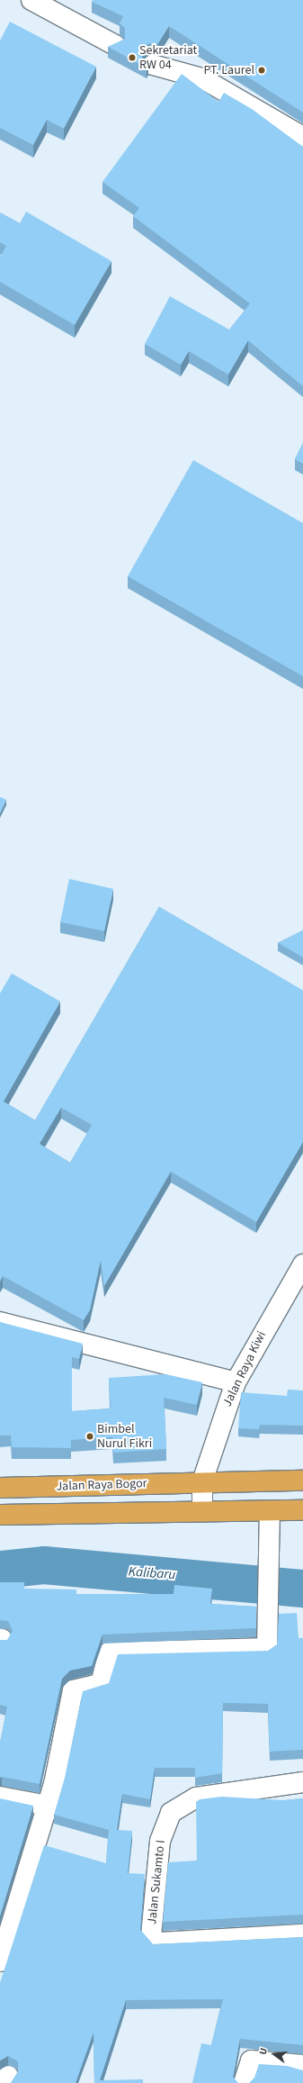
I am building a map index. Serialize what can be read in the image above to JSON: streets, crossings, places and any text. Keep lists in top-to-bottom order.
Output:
{
  "streets": {
    "highway": ["Jalan Raya Bogor"],
    "street": ["Jalan Raya Kiwi", "Jalan Sukamto I"]
  },
  "crossings": [
    ["Jalan Raya Kiwi", "Jalan Raya Bogor"]
  ],
  "water": ["Kalibaru"],
  "places": ["Sekretariat RW 04", "PT. Laurel", "Bimbel Nurul Fikri"],
  "north": "left"
}
